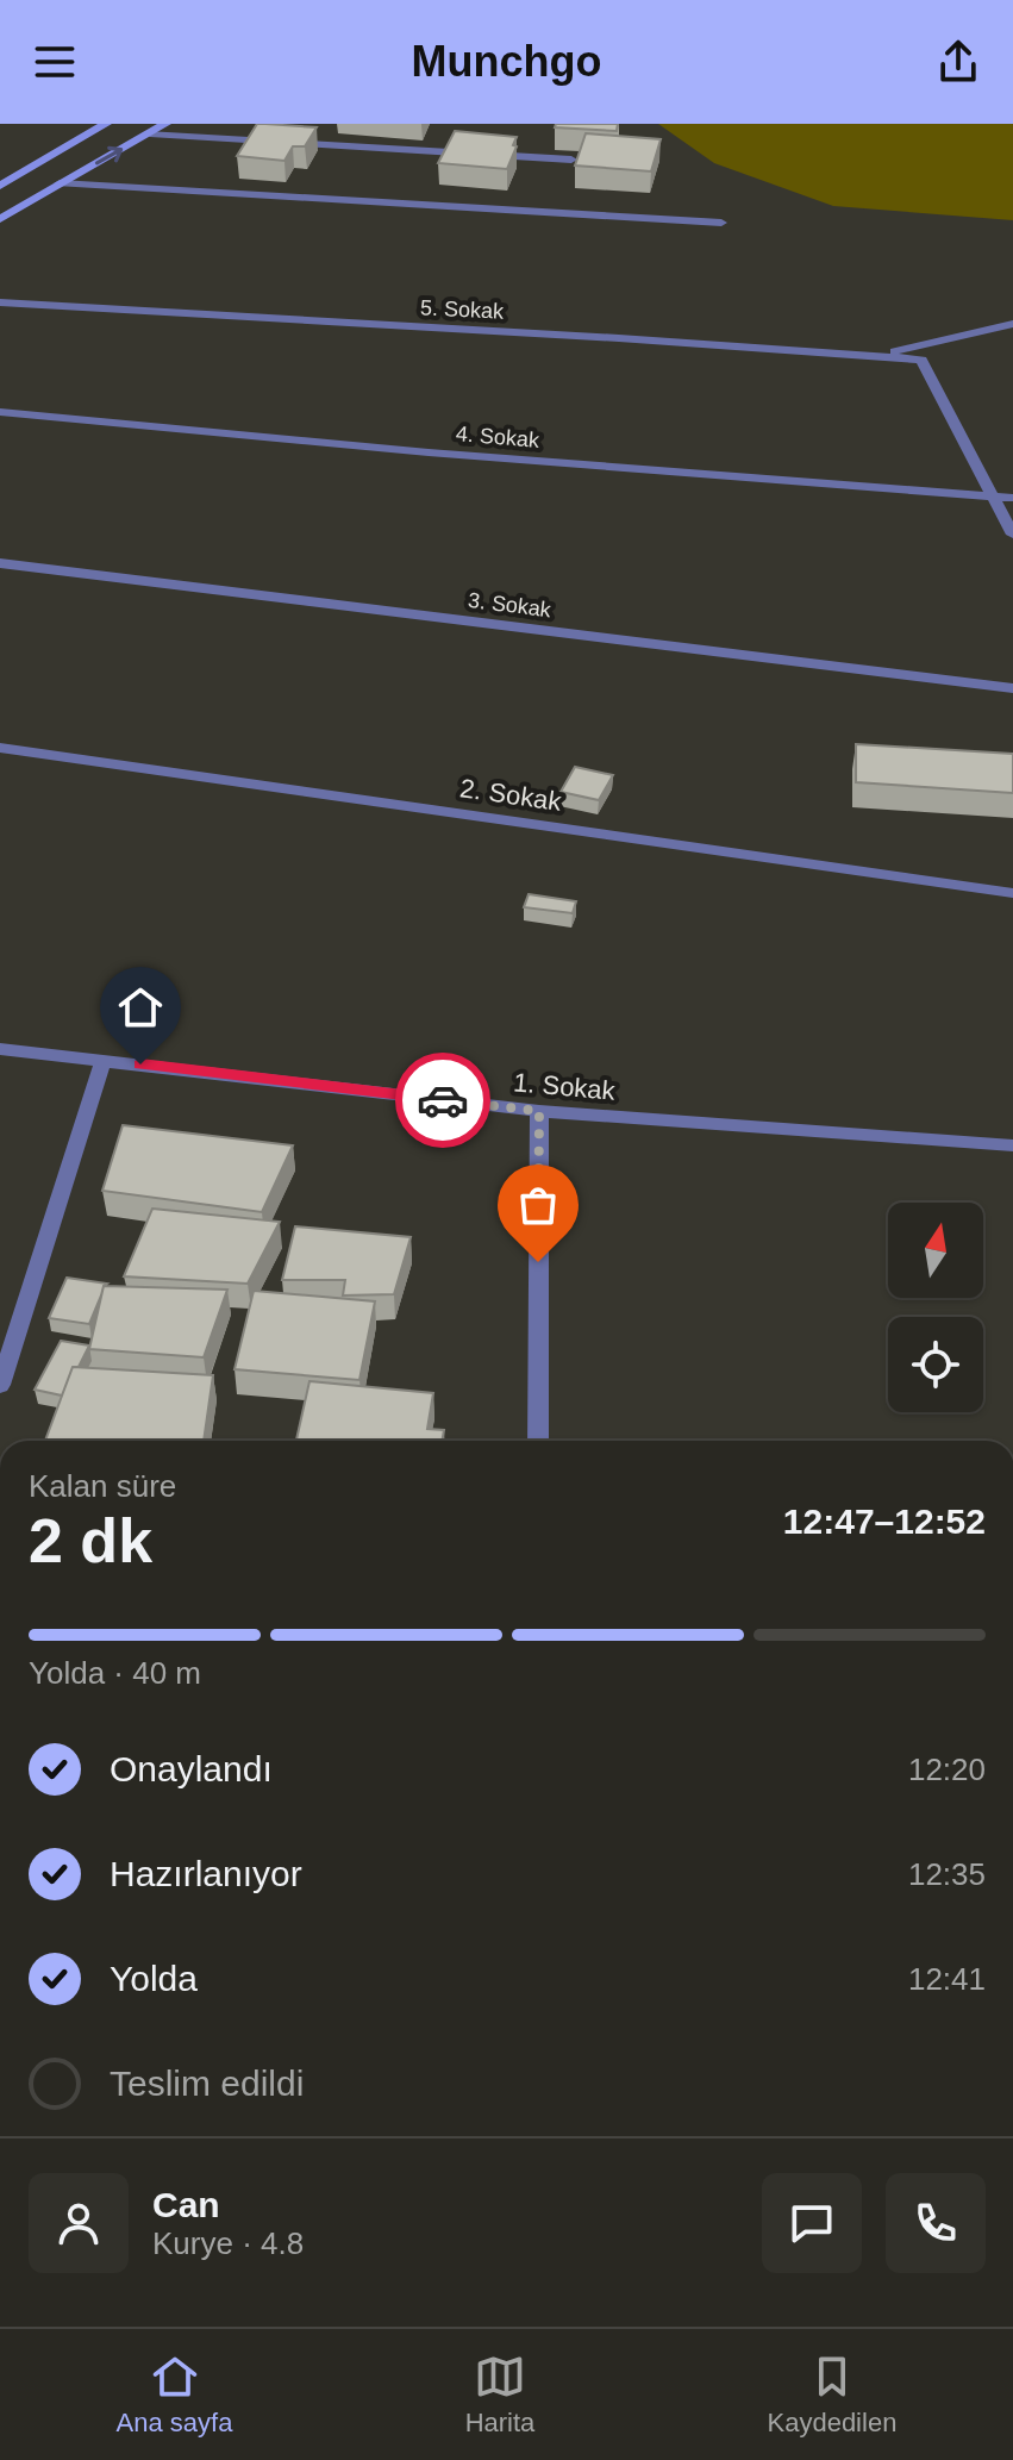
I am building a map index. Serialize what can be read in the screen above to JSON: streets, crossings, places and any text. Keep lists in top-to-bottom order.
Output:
{
  "streets": {
    "street": [
      "5. Sokak",
      "4. Sokak",
      "3. Sokak",
      "2. Sokak",
      "1. Sokak"
    ]
  },
  "crossings": [
    ["5. Sokak", "4. Sokak"]
  ],
  "north": "top",
  "page": {
    "header": "Munchgo",
    "heading": ["2 dk", "Kalan süre", "12:47–12:52"],
    "panel": ["Can", "Kurye · 4.8"],
    "bar": "Yolda · 40 m",
    "list": [
      ["Onaylandı", "12:20"],
      ["Hazırlanıyor", "12:35"],
      ["Yolda", "12:41"],
      "Teslim edildi"
    ],
    "tabs": ["Ana sayfa", "Harita", "Kaydedilen"]
  }
}
